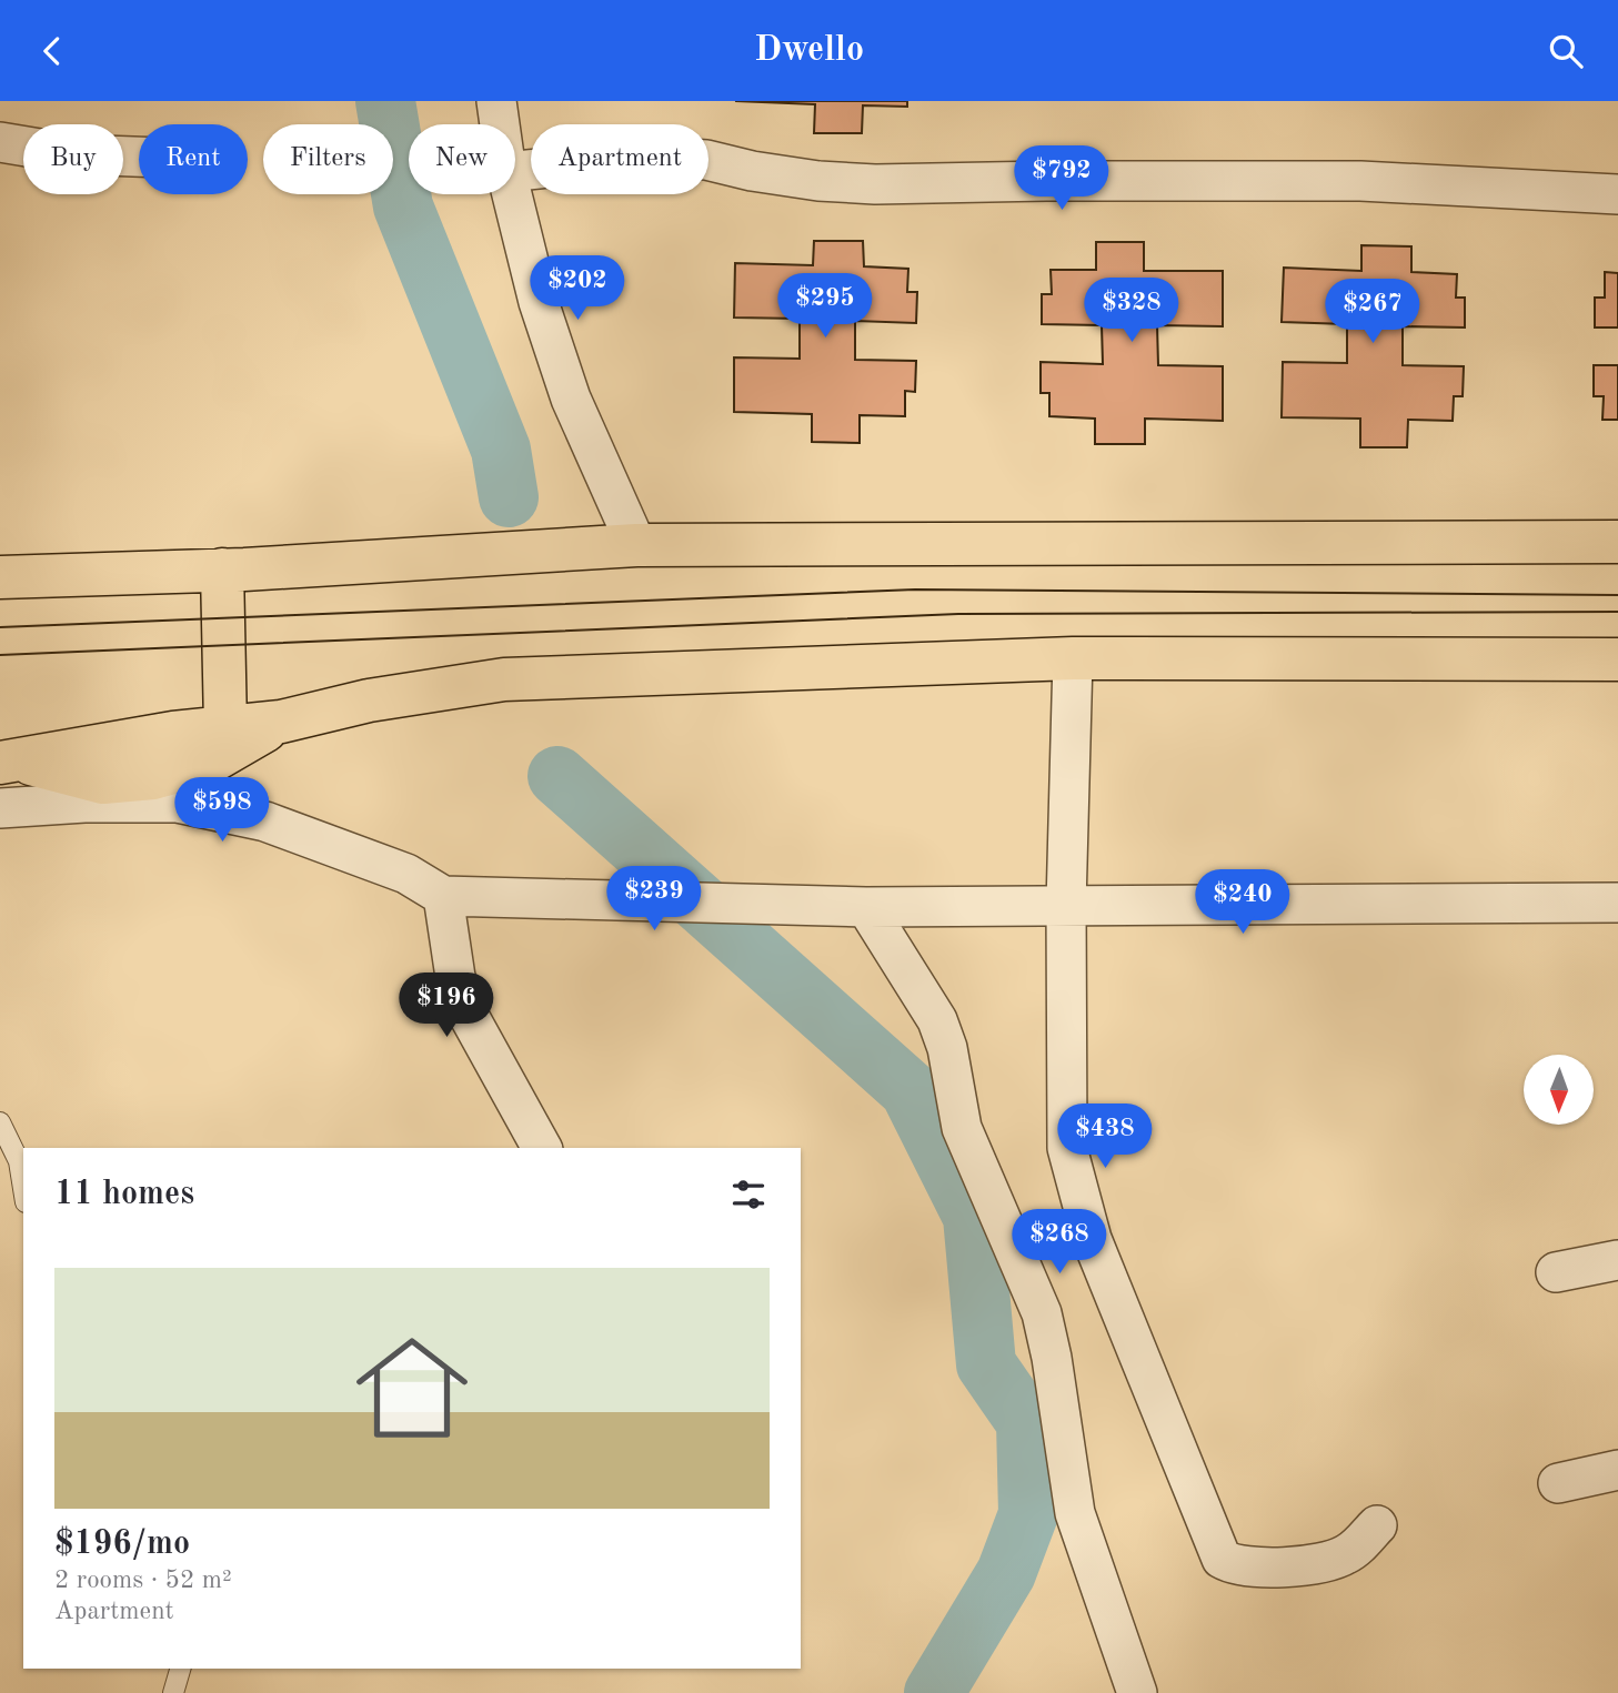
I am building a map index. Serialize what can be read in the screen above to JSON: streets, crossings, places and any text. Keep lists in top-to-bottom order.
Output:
{
  "north": "bottom",
  "page": {
    "header": "Dwello",
    "chip": [
      "Buy",
      "Rent",
      "Filters",
      "New",
      "Apartment"
    ],
    "price": [
      "$792",
      "$202",
      "$295",
      "$328",
      "$267",
      "$598",
      "$239",
      "$240",
      "$196",
      "$438",
      "$268"
    ],
    "heading": "11 homes",
    "list": [
      {
        "name": "$196/mo",
        "note": "2 rooms · 52 m² · Apartment"
      }
    ]
  }
}
